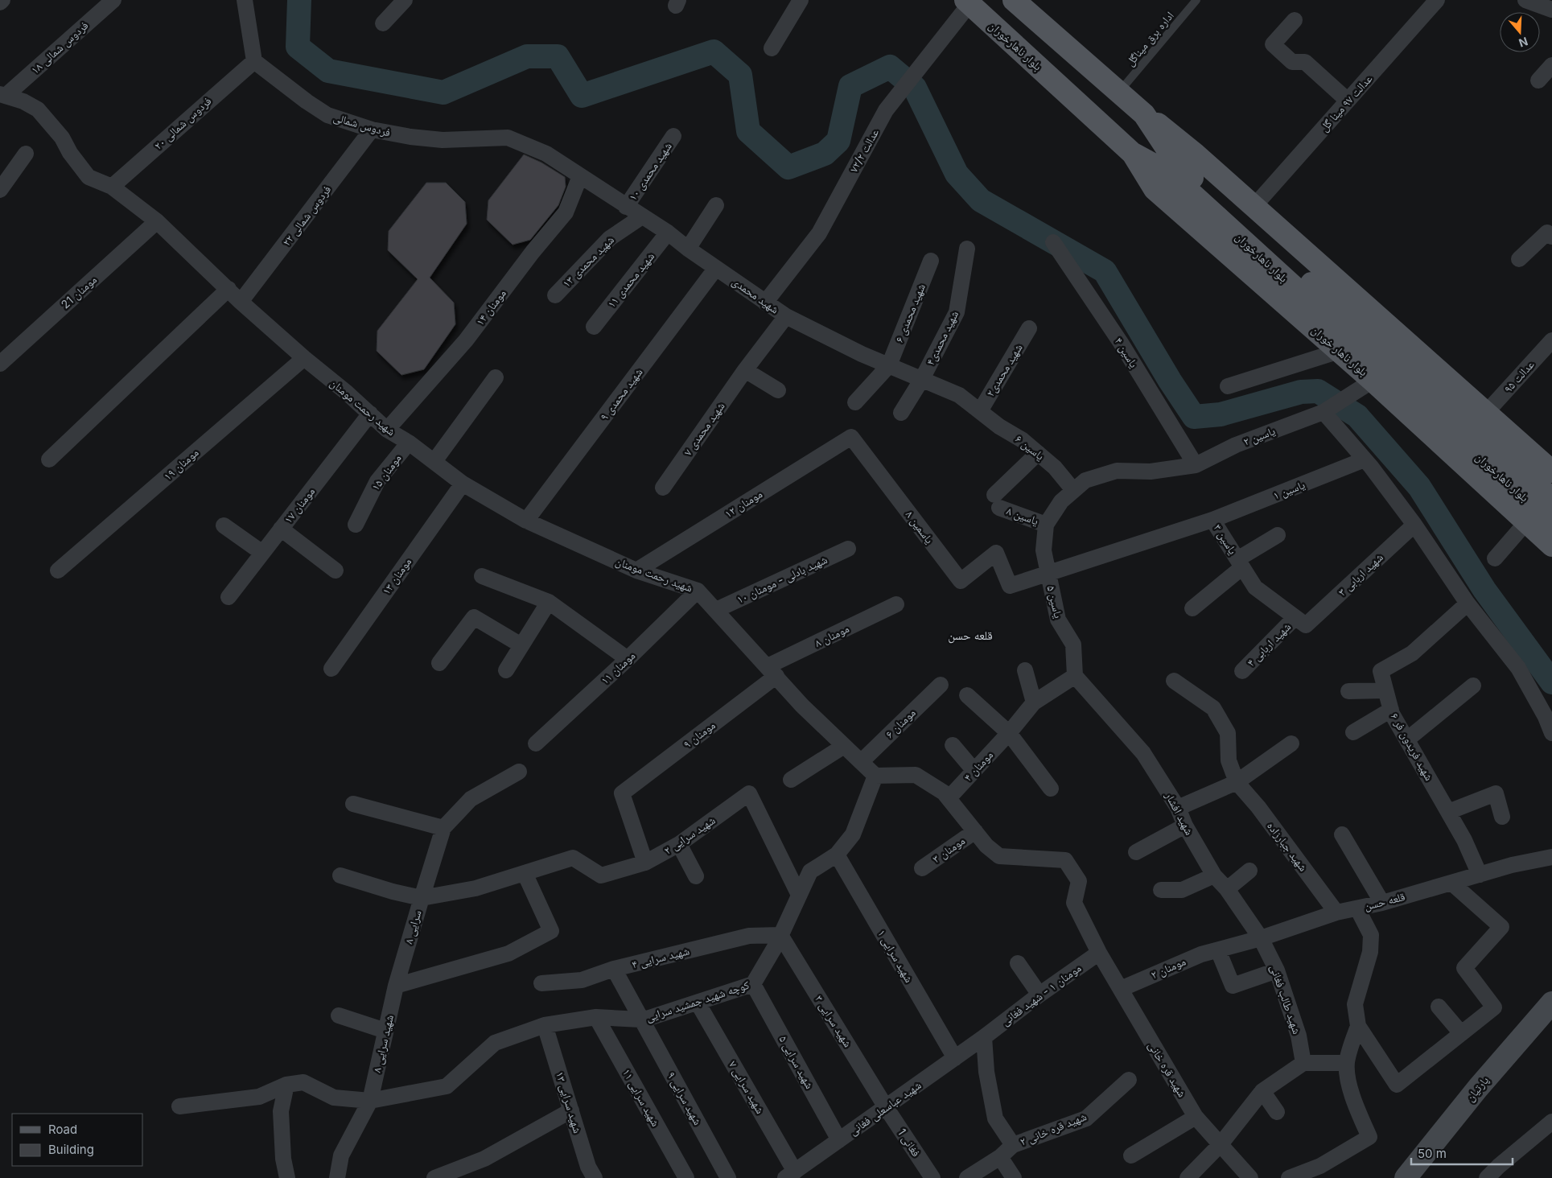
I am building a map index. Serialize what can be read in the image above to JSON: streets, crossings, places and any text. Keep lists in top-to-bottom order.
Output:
{
  "streets": {
    "main road": ["بلوار ناهارخوران", "بلوار ناهار خوران", "پارتیان"],
    "street": [
      "فردوس شمالی ۱۸",
      "عدالت ۹۷ مینا گل",
      "فردوس شمالی ۲۰",
      "فردوس شمالی",
      "عدالت ۷۲/۲",
      "۱۰ شهید محمدی",
      "فردوس شمالی ۲۲",
      "۱۳ شهید محمدی",
      "۱۱ شهید محمدی",
      "مومنان 21",
      "شهید محمدی",
      "مومنان ۱۴",
      "۶ شهید محمدی",
      "شهید محمدی۴",
      "یاسین ۴",
      "شهید محمدی۲",
      "عدالت ۹۵",
      "۹ شهید محمدی",
      "شهید رحمت مومنان",
      "شهید محمدی ۷",
      "یاسین ۲",
      "یاسین ۶",
      "مومنان ۱۹",
      "مومنان ۱۵",
      "یاسین ۱",
      "مومنان ۱۲",
      "مومنان ۱۷",
      "یاسین ۸",
      "یاسمین ۸",
      "یاسین ۳",
      "شهید اربابی ۳",
      "مومنان ۱۳",
      "شهید بادلی - مومنان ۱۰",
      "یاسین ۵",
      "مومنان ۸",
      "شهید اربابی ۴",
      "مومنان ۱۱",
      "مومنان ۶",
      "مومنان ۹",
      "شهید فریدون فر ۶",
      "۴ مومنان",
      "شهید افشار",
      "شهید سرایی ۲",
      "شهید جبارزاده",
      "مومنان ۳",
      "قلعه حسن",
      "سرایی ۸",
      "شهید سرایی ۱",
      "شهید سرایی ۴",
      "۲ مومنان",
      "مومنان ۱ - شهید فغانی",
      "شهید طالب فغانی",
      "کوچه شهید جمشید سرایی",
      "شهید سرایی ۳",
      "شهید سرایی ۸",
      "شهید سرایی ۵",
      "شهید قره خانی",
      "شهید سرایی ۷",
      "شهید سرایی ۱۱",
      "شهید سرایی ۹",
      "شهید سرایی ۱۳",
      "شهید عباسعلی فغانی",
      "۲ شهید قره خانی",
      "فغانی 1"
    ],
    "lane": ["اداره برق میناگل"]
  },
  "crossings": [
    ["اداره برق میناگل", "بلوار ناهارخوران"],
    ["بلوار ناهارخوران", "عدالت ۷۲/۲"],
    ["بلوار ناهارخوران", "بلوار ناهار خوران"],
    ["فردوس شمالی ۱۸", "شهید رحمت مومنان"],
    ["فردوس شمالی ۲۰", "فردوس شمالی"],
    ["فردوس شمالی ۲۰", "شهید رحمت مومنان"],
    ["فردوس شمالی", "فردوس شمالی ۲۲"],
    ["فردوس شمالی", "شهید محمدی"],
    ["عدالت ۷۲/۲", "شهید محمدی"],
    ["۱۰ شهید محمدی", "شهید محمدی"],
    ["فردوس شمالی ۲۲", "شهید رحمت مومنان"],
    ["۱۳ شهید محمدی", "شهید محمدی"],
    ["۱۱ شهید محمدی", "شهید محمدی"],
    ["مومنان 21", "شهید رحمت مومنان"],
    ["شهید محمدی", "مومنان ۱۴"],
    ["شهید محمدی", "۶ شهید محمدی"],
    ["شهید محمدی", "شهید محمدی۴"],
    ["شهید محمدی", "شهید محمدی۲"],
    ["شهید محمدی", "۹ شهید محمدی"],
    ["شهید محمدی", "شهید محمدی ۷"],
    ["شهید محمدی", "یاسین ۶"],
    ["مومنان ۱۴", "شهید رحمت مومنان"],
    ["بلوار ناهار خوران", "یاسین ۲"],
    ["یاسین ۴", "یاسین ۲"],
    ["شهید محمدی۲", "یاسین ۶"],
    ["۹ شهید محمدی", "شهید رحمت مومنان"],
    ["شهید رحمت مومنان", "مومنان ۱۹"],
    ["شهید رحمت مومنان", "مومنان ۱۵"],
    ["شهید رحمت مومنان", "مومنان ۱۲"],
    ["شهید رحمت مومنان", "مومنان ۱۷"],
    ["شهید رحمت مومنان", "مومنان ۱۳"],
    ["شهید رحمت مومنان", "شهید بادلی - مومنان ۱۰"],
    ["شهید رحمت مومنان", "مومنان ۸"],
    ["شهید رحمت مومنان", "مومنان ۱۱"],
    ["شهید رحمت مومنان", "مومنان ۶"],
    ["شهید رحمت مومنان", "مومنان ۹"],
    ["شهید رحمت مومنان", "کوچه شهید جمشید سرایی"],
    ["یاسین ۲", "یاسین ۶"],
    ["یاسین ۲", "یاسین ۸"],
    ["یاسین ۲", "یاسین ۵"],
    ["یاسین ۶", "یاسین ۸"],
    ["یاسین ۱", "یاسمین ۸"],
    ["یاسین ۱", "یاسین ۳"],
    ["یاسین ۱", "یاسین ۵"],
    ["مومنان ۱۲", "یاسمین ۸"],
    ["یاسین ۸", "یاسین ۵"],
    ["یاسین ۳", "شهید اربابی ۳"],
    ["یاسین ۳", "شهید اربابی ۴"],
    ["شهید اربابی ۳", "شهید اربابی ۴"],
    ["یاسین ۵", "۴ مومنان"],
    ["یاسین ۵", "شهید افشار"],
    ["مومنان ۸", "مومنان ۹"],
    ["مومنان ۹", "شهید سرایی ۲"],
    ["شهید فریدون فر ۶", "قلعه حسن"],
    ["۴ مومنان", "شهید افشار"],
    ["شهید افشار", "قلعه حسن"],
    ["شهید افشار", "شهید طالب فغانی"],
    ["شهید سرایی ۲", "سرایی ۸"],
    ["شهید سرایی ۲", "کوچه شهید جمشید سرایی"],
    ["شهید جبارزاده", "قلعه حسن"],
    ["قلعه حسن", "۲ مومنان"],
    ["قلعه حسن", "شهید طالب فغانی"],
    ["سرایی ۸", "شهید سرایی ۸"],
    ["شهید سرایی ۱", "کوچه شهید جمشید سرایی"],
    ["شهید سرایی ۱", "شهید عباسعلی فغانی"],
    ["شهید سرایی ۴", "کوچه شهید جمشید سرایی"],
    ["شهید سرایی ۴", "شهید سرایی ۳"],
    ["شهید سرایی ۴", "شهید سرایی ۹"],
    ["۲ مومنان", "شهید قره خانی"],
    ["مومنان ۱ - شهید فغانی", "شهید عباسعلی فغانی"],
    ["کوچه شهید جمشید سرایی", "شهید سرایی ۳"],
    ["کوچه شهید جمشید سرایی", "شهید سرایی ۸"],
    ["کوچه شهید جمشید سرایی", "شهید سرایی ۵"],
    ["کوچه شهید جمشید سرایی", "شهید سرایی ۷"],
    ["کوچه شهید جمشید سرایی", "شهید سرایی ۱۱"],
    ["کوچه شهید جمشید سرایی", "شهید سرایی ۹"],
    ["کوچه شهید جمشید سرایی", "شهید سرایی ۱۳"],
    ["شهید سرایی ۳", "شهید عباسعلی فغانی"],
    ["شهید سرایی ۳", "فغانی 1"],
    ["شهید سرایی ۵", "شهید عباسعلی فغانی"],
    ["شهید سرایی ۷", "شهید عباسعلی فغانی"],
    ["شهید عباسعلی فغانی", "فغانی 1"]
  ],
  "districts": ["قلعه حسن"],
  "legend": ["Road", "Building"],
  "scale_bar": "50 m",
  "north": "bottom"
}
